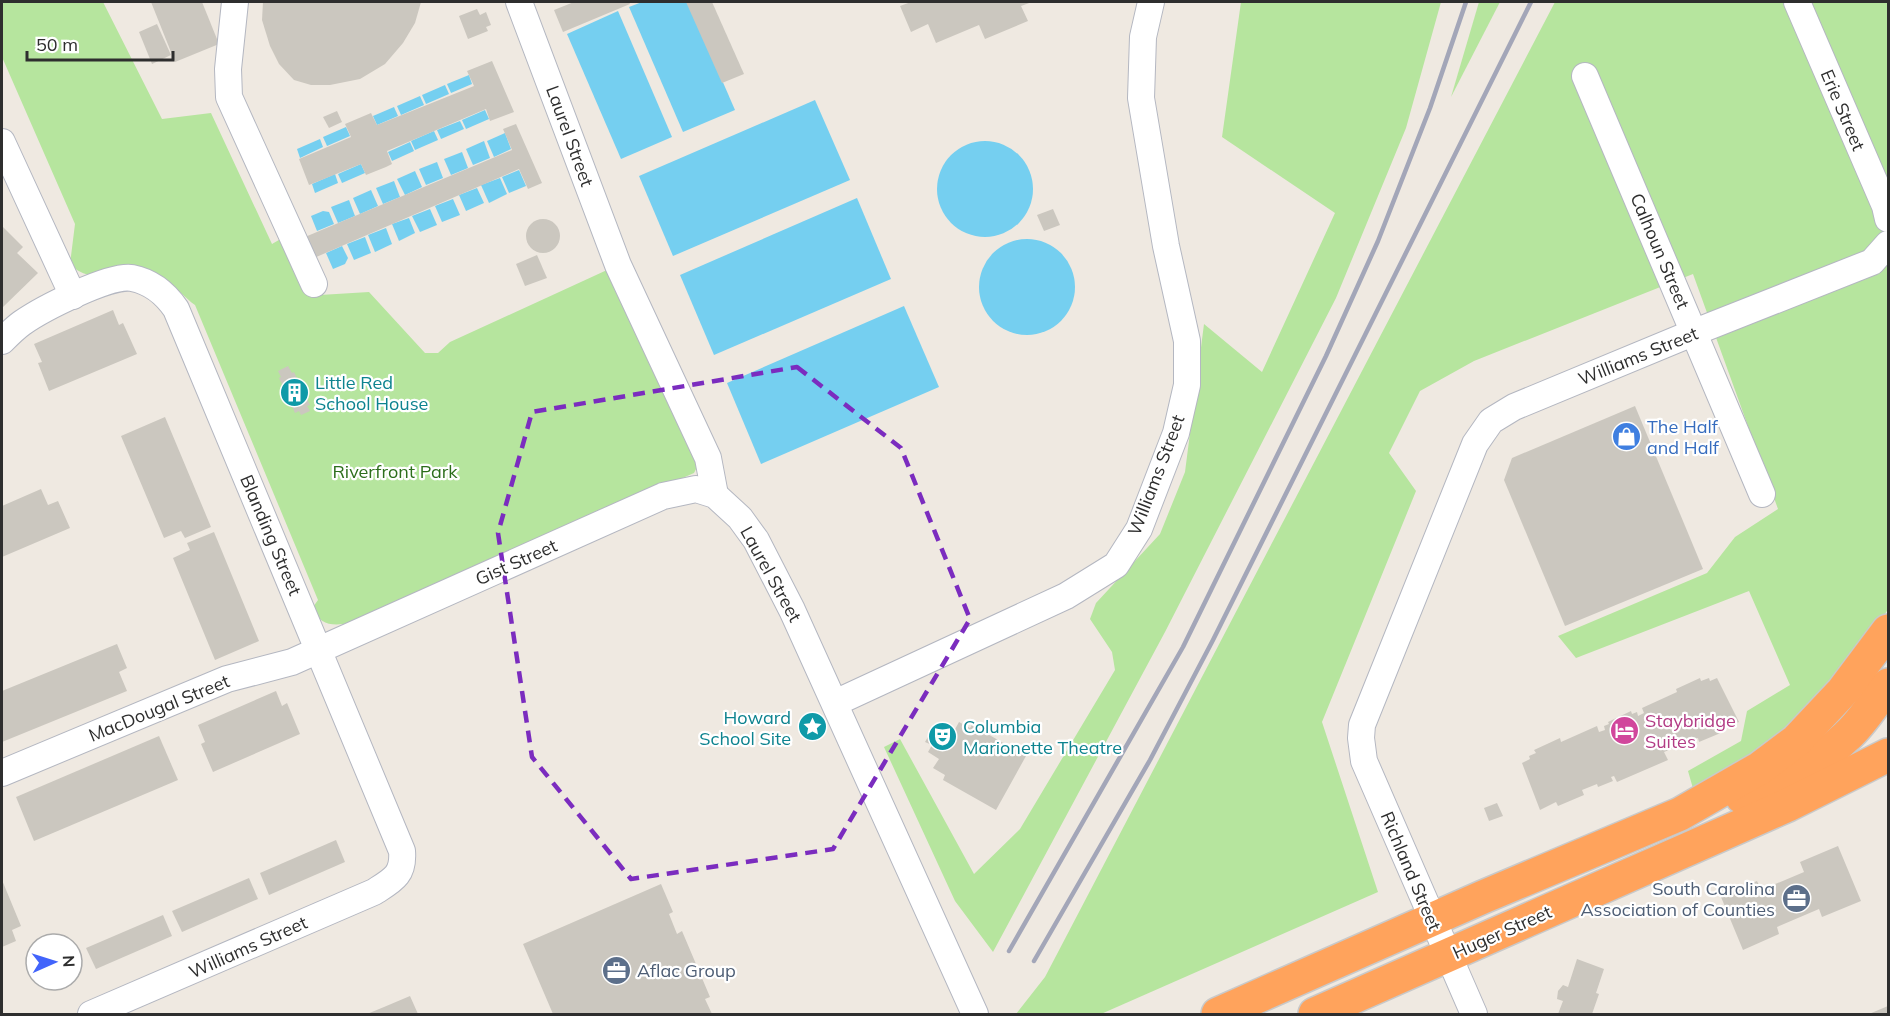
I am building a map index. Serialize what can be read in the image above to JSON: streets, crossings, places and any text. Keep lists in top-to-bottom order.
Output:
{
  "streets": {
    "highway": ["Huger Street"],
    "street": [
      "Erie Street",
      "Laurel Street",
      "Calhoun Street",
      "Williams Street",
      "Blanding Street",
      "Gist Street",
      "MacDougal Street",
      "Richland Street"
    ]
  },
  "crossings": [
    ["Laurel Street", "Williams Street"],
    ["Laurel Street", "Gist Street"],
    ["Calhoun Street", "Williams Street"],
    ["Williams Street", "Blanding Street"],
    ["Williams Street", "Richland Street"],
    ["Blanding Street", "Gist Street"],
    ["Blanding Street", "MacDougal Street"],
    ["Gist Street", "MacDougal Street"],
    ["Richland Street", "Huger Street"]
  ],
  "parks": ["Riverfront Park"],
  "places": {
    "building": ["Little Red School House"],
    "shop": ["The Half and Half"],
    "place": ["Howard School Site"],
    "hotel": ["Staybridge Suites"],
    "theatre": ["Columbia Marionette Theatre"],
    "office": ["South Carolina Association of Counties", "Aflac Group"]
  },
  "scale_bar": "50 m",
  "north": "right"
}
